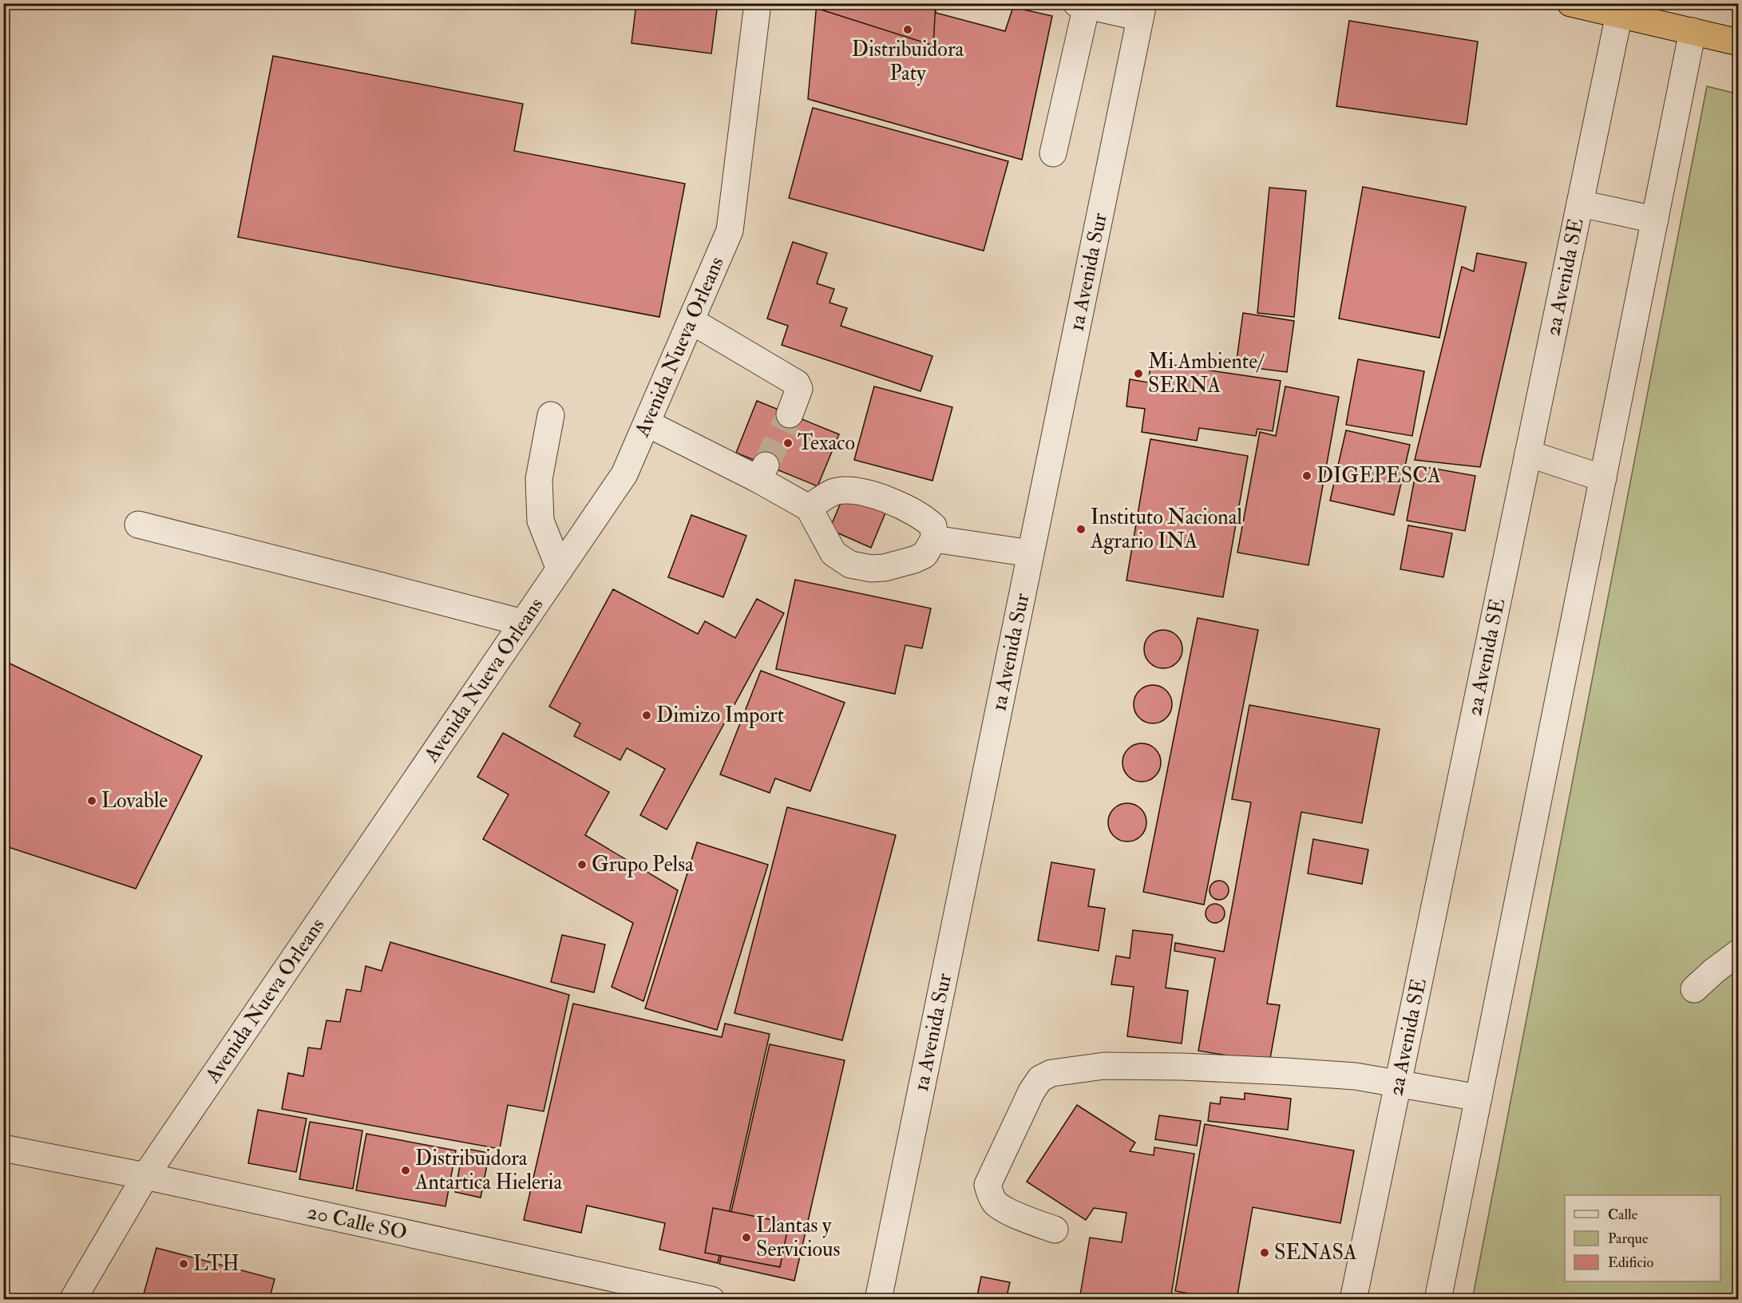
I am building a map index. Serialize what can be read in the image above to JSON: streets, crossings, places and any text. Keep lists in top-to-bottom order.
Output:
{
  "streets": {
    "street": [
      "1a Avenida Sur",
      "2a Avenida SE",
      "Avenida Nueva Orleans",
      "20 Calle SO"
    ]
  },
  "crossings": [
    ["Avenida Nueva Orleans", "20 Calle SO"]
  ],
  "places": [
    "Distribuidora Paty",
    "Mi Ambiente/ SERNA",
    "Texaco",
    "DIGEPESCA",
    "Instituto Nacional Agrario INA",
    "Dimizo Import",
    "Lovable",
    "Grupo Pelsa",
    "Distribuidora Antartica Hieleria",
    "Llantas y Servicious",
    "SENASA",
    "LTH"
  ],
  "legend": ["Calle", "Parque", "Edificio"]
}
